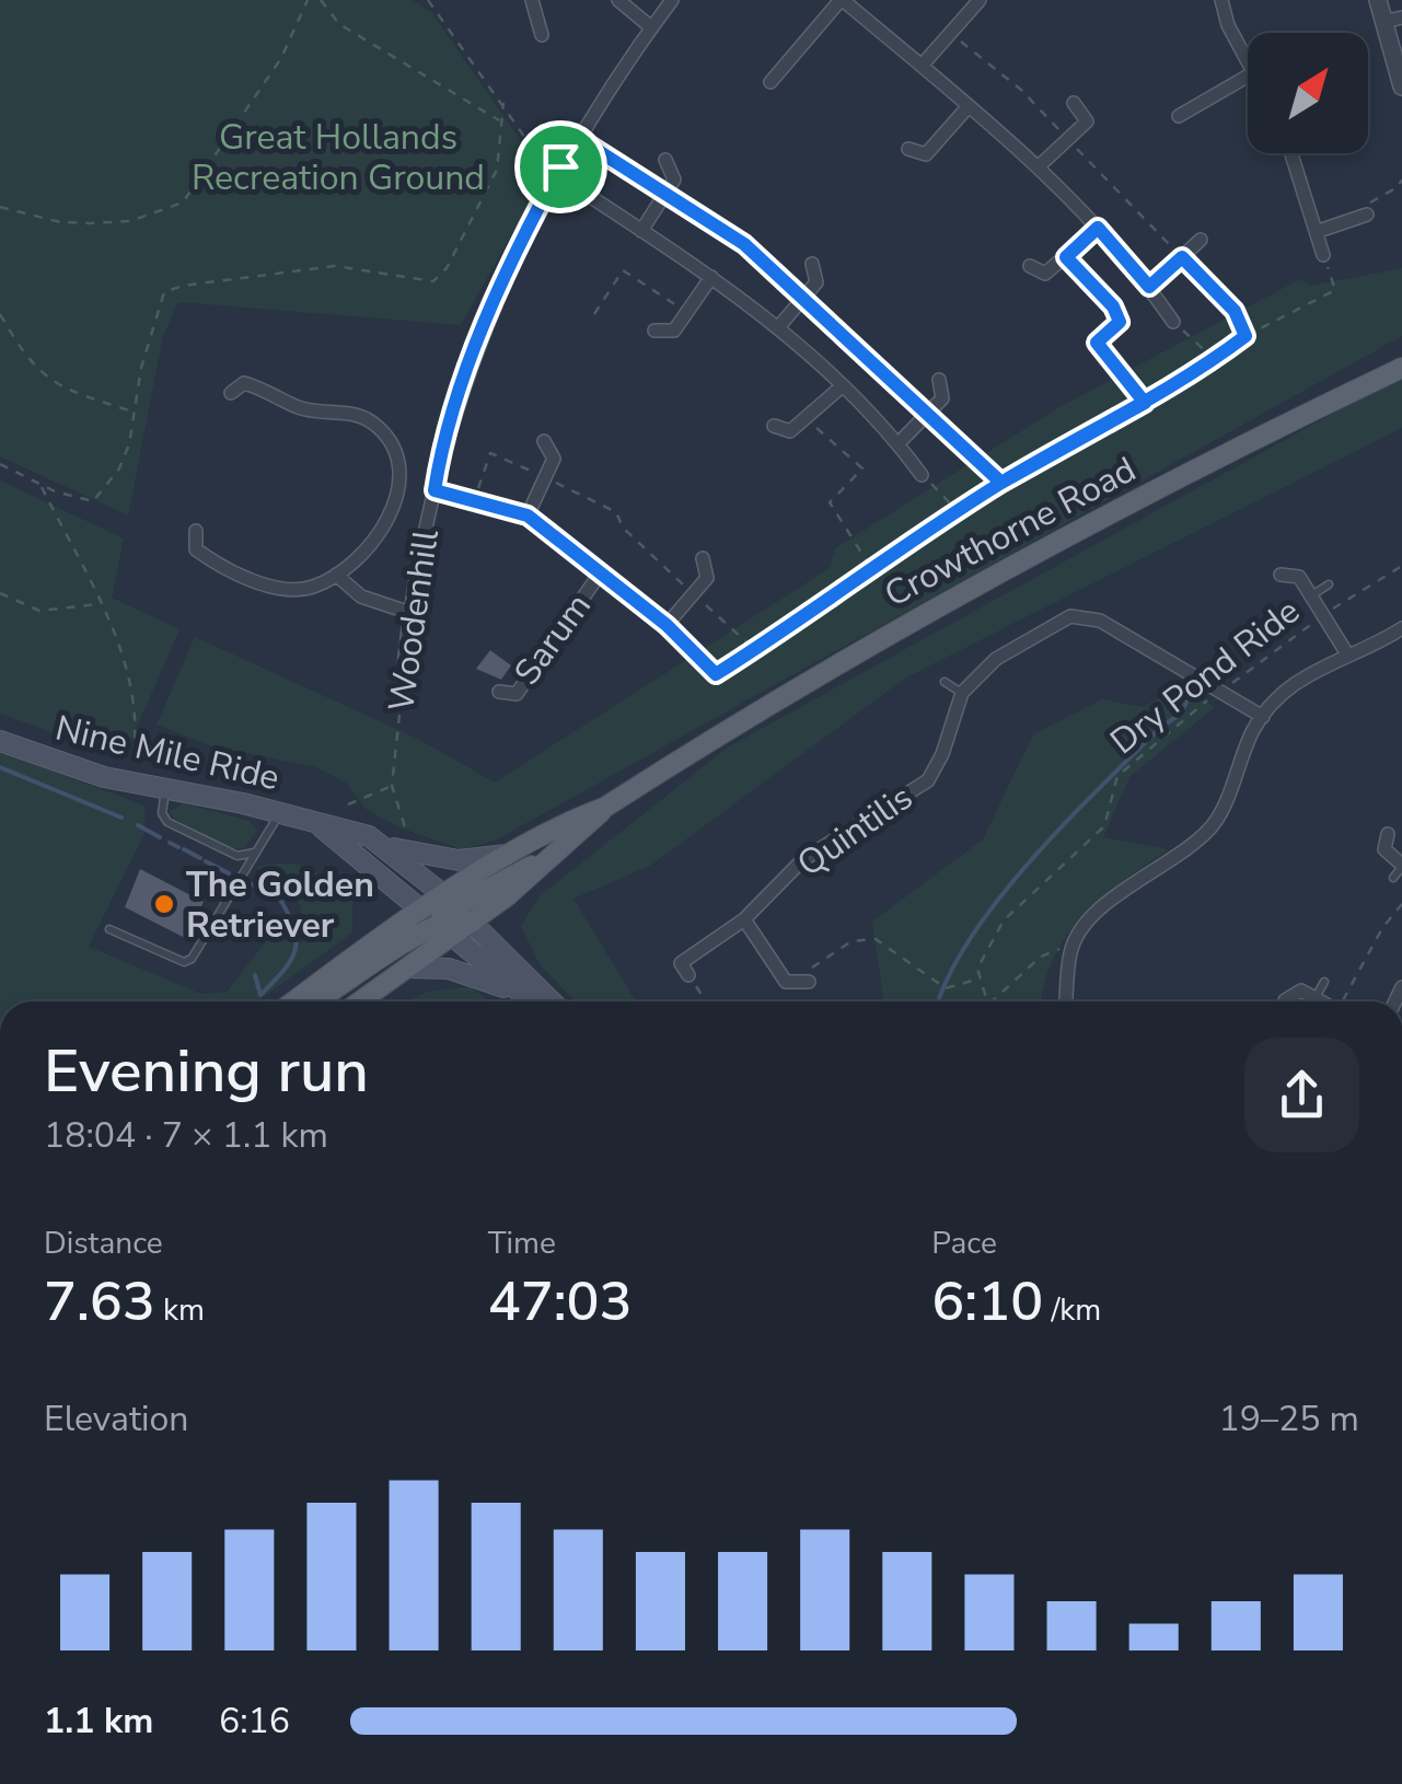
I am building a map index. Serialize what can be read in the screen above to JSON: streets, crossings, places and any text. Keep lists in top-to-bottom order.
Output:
{
  "streets": {
    "main road": ["Crowthorne Road", "Nine Mile Ride"],
    "street": ["Woodenhill", "Sarum", "Quintilis"],
    "path": ["Dry Pond Ride"]
  },
  "crossings": [
    ["Crowthorne Road", "Nine Mile Ride"],
    ["Woodenhill", "Sarum"]
  ],
  "parks": ["Great Hollands Recreation Ground"],
  "places": ["The Golden Retriever"],
  "north": "top right",
  "page": {
    "heading": ["Evening run", "18:04 · 7 × 1.1 km"],
    "stats": [
      ["Distance", "7.63 km"],
      ["Time", "47:03"],
      ["Pace", "6:10 /km"]
    ],
    "chart": ["Elevation", "19–25 m"],
    "list": [
      {
        "name": "1.1 km",
        "note": "6:16"
      }
    ]
  }
}
